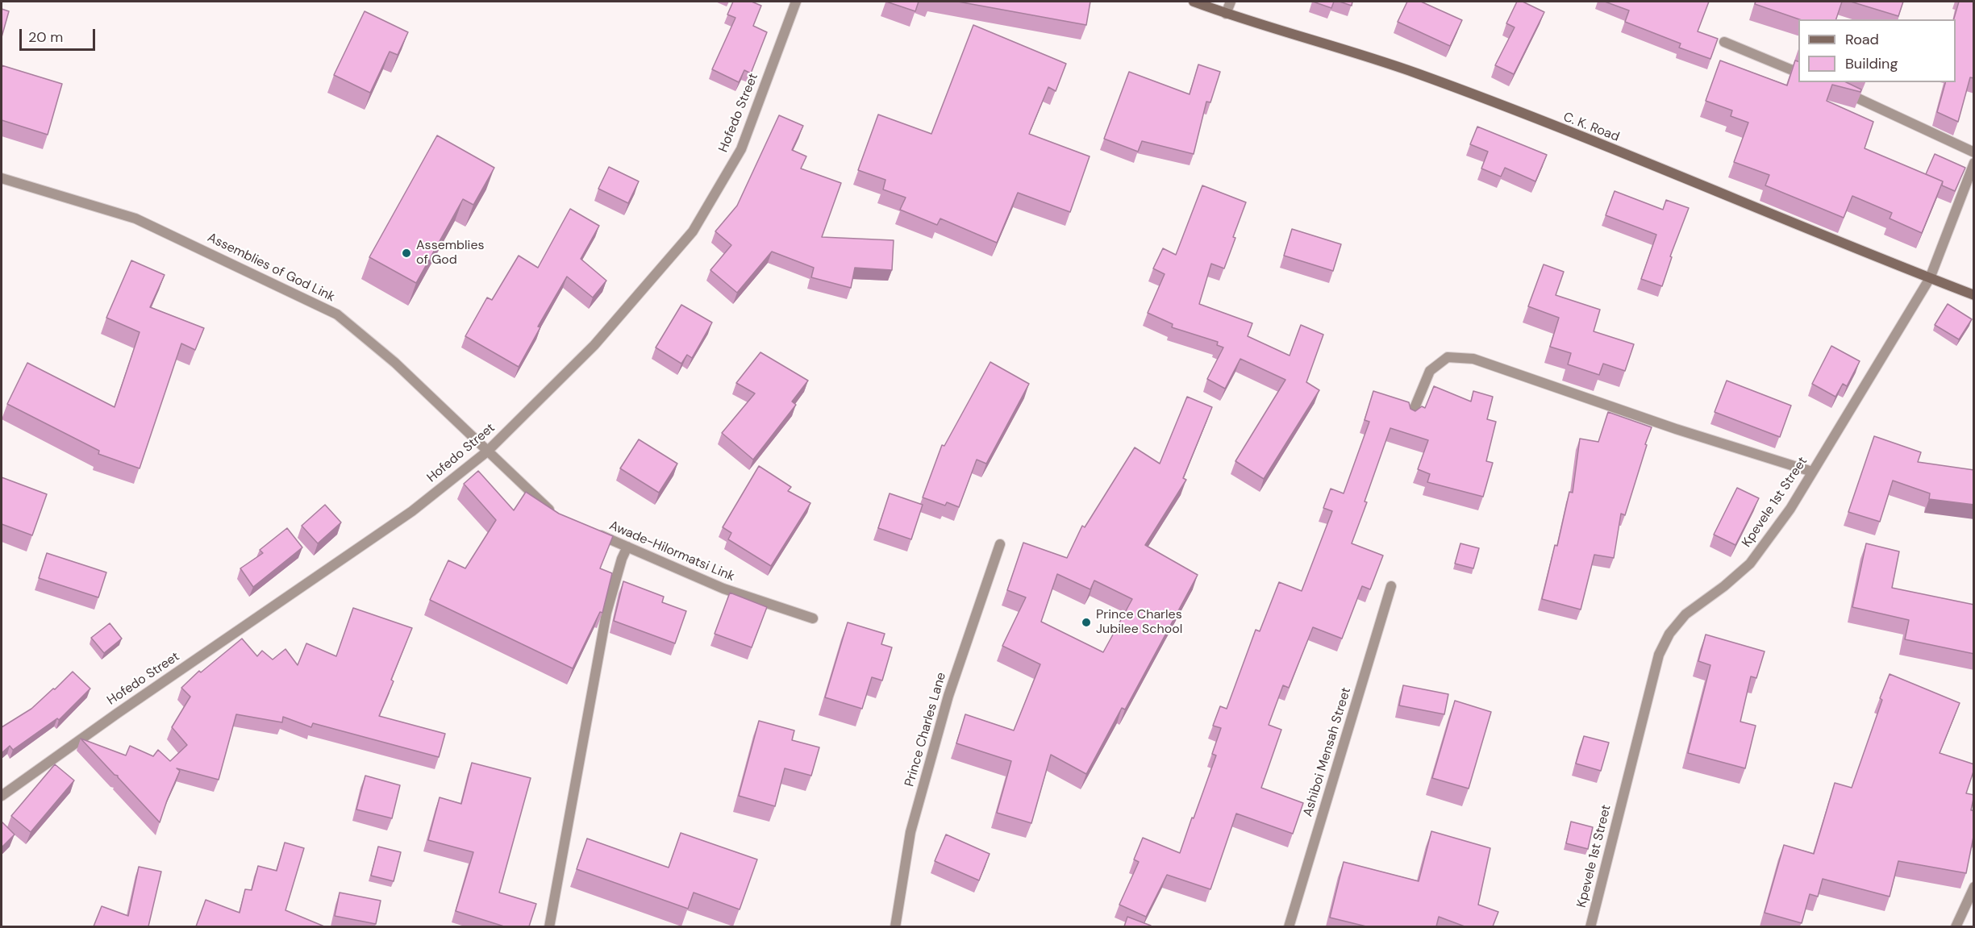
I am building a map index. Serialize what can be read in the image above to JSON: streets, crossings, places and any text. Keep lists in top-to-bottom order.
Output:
{
  "streets": {
    "street": [
      "Hofedo Street",
      "C. K. Road",
      "Assemblies of God Link",
      "Kpevele 1st Street",
      "Awade-Hilormatsi Link",
      "Prince Charles Lane",
      "Ashiboi Mensah Street"
    ]
  },
  "crossings": [
    ["Hofedo Street", "Assemblies of God Link"],
    ["C. K. Road", "Kpevele 1st Street"]
  ],
  "places": ["Assemblies of God", "Prince Charles Jubilee School"],
  "legend": ["Road", "Building"],
  "scale_bar": "20 m"
}
